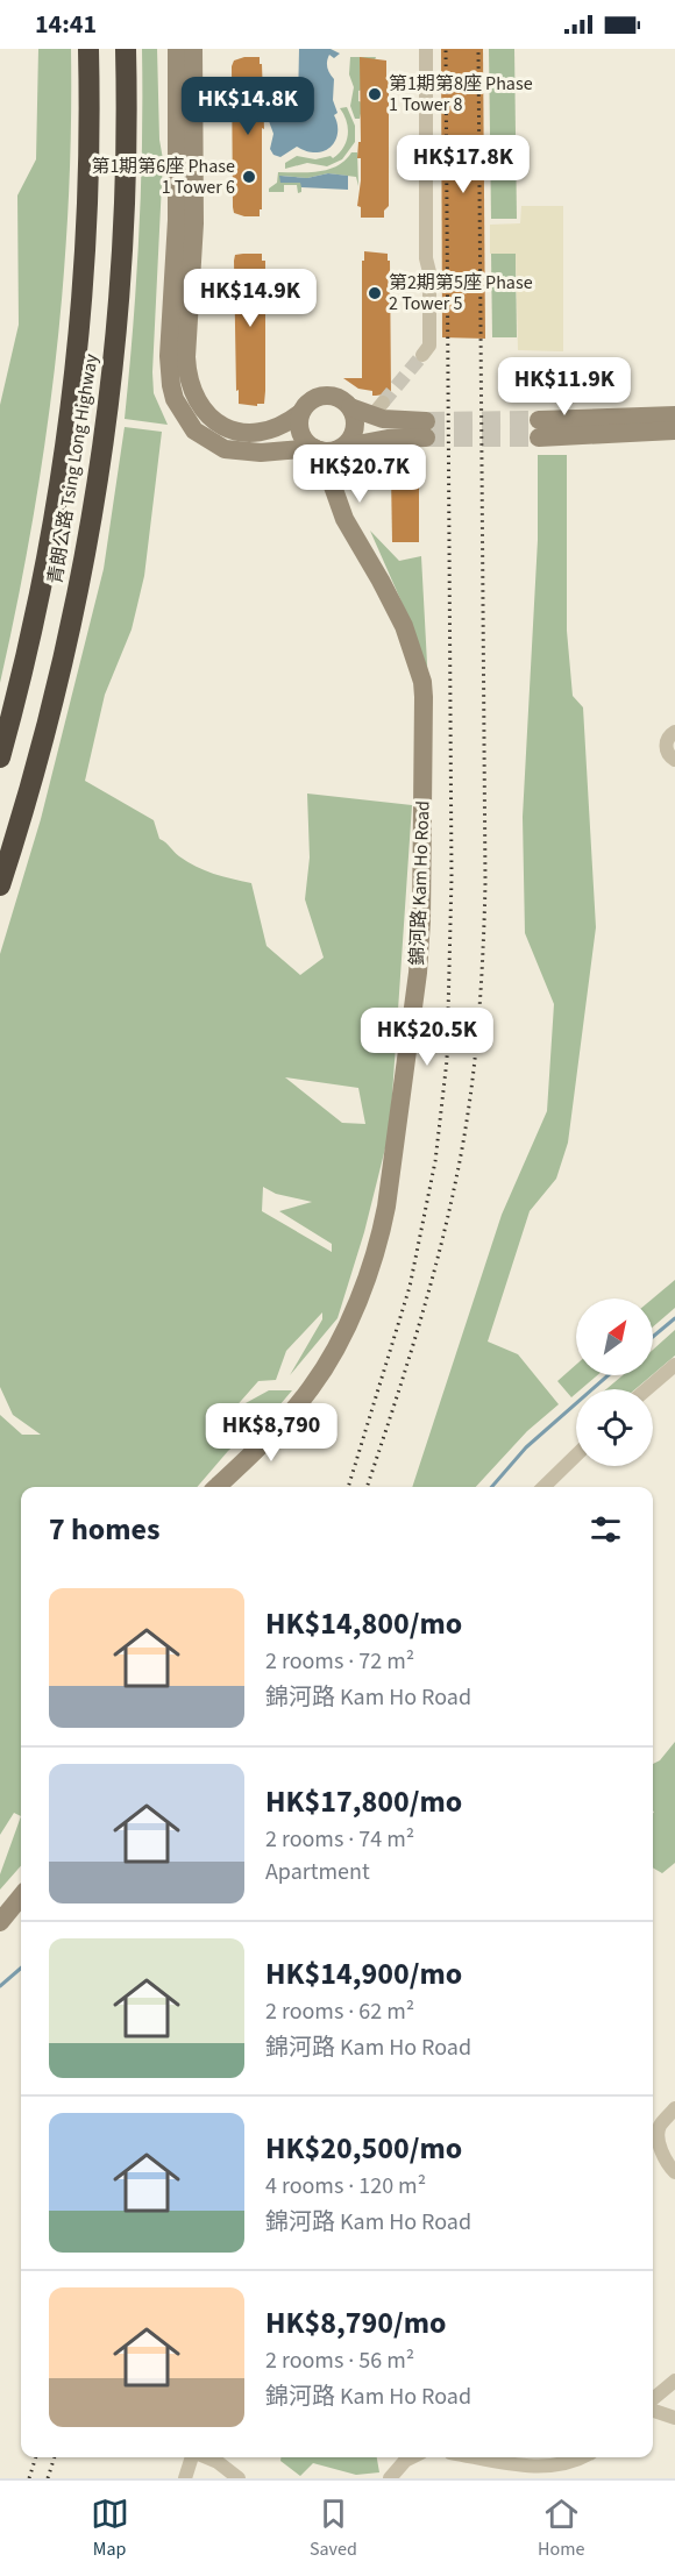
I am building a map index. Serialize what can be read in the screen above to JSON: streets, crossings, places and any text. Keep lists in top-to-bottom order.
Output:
{
  "streets": {
    "highway": ["青朗公路 Tsing Long Highway"],
    "main road": ["錦河路 Kam Ho Road"]
  },
  "places": ["第1期第8座 Phase 1 Tower 8", "第1期第6座 Phase 1 Tower 6", "第2期第5座 Phase 2 Tower 5"],
  "north": "top right",
  "page": {
    "status": "14:41",
    "price": [
      "HK$14.8K",
      "HK$17.8K",
      "HK$14.9K",
      "HK$11.9K",
      "HK$20.7K",
      "HK$20.5K",
      "HK$8,790"
    ],
    "heading": "7 homes",
    "list": [
      {
        "name": "HK$14,800/mo",
        "note": "2 rooms · 72 m² · 錦河路 Kam Ho Road"
      },
      {
        "name": "HK$17,800/mo",
        "note": "2 rooms · 74 m² · Apartment"
      },
      {
        "name": "HK$14,900/mo",
        "note": "2 rooms · 62 m² · 錦河路 Kam Ho Road"
      },
      {
        "name": "HK$20,500/mo",
        "note": "4 rooms · 120 m² · 錦河路 Kam Ho Road"
      },
      {
        "name": "HK$8,790/mo",
        "note": "2 rooms · 56 m² · 錦河路 Kam Ho Road"
      }
    ],
    "tabs": ["Map", "Saved", "Home"]
  }
}
